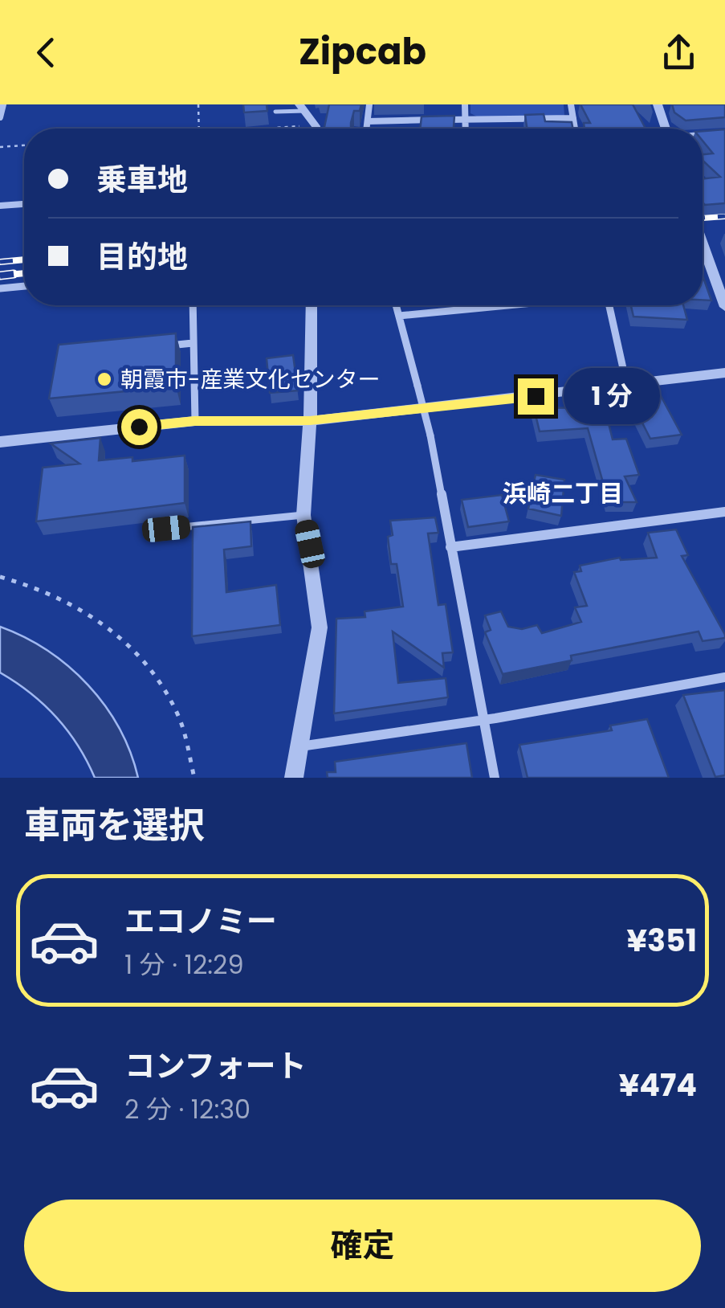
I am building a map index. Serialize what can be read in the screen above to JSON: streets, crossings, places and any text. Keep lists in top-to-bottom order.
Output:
{
  "districts": ["浜崎二丁目"],
  "places": ["朝霞市-産業文化センター"],
  "page": {
    "header": "Zipcab",
    "banner": ["乗車地", "目的地"],
    "bubble": "1 分",
    "heading": "車両を選択",
    "list": [
      {
        "name": "エコノミー",
        "note": "1 分 · 12:29",
        "value": "¥351"
      },
      {
        "name": "コンフォート",
        "note": "2 分 · 12:30",
        "value": "¥474"
      }
    ],
    "buttons": "確定"
  }
}
